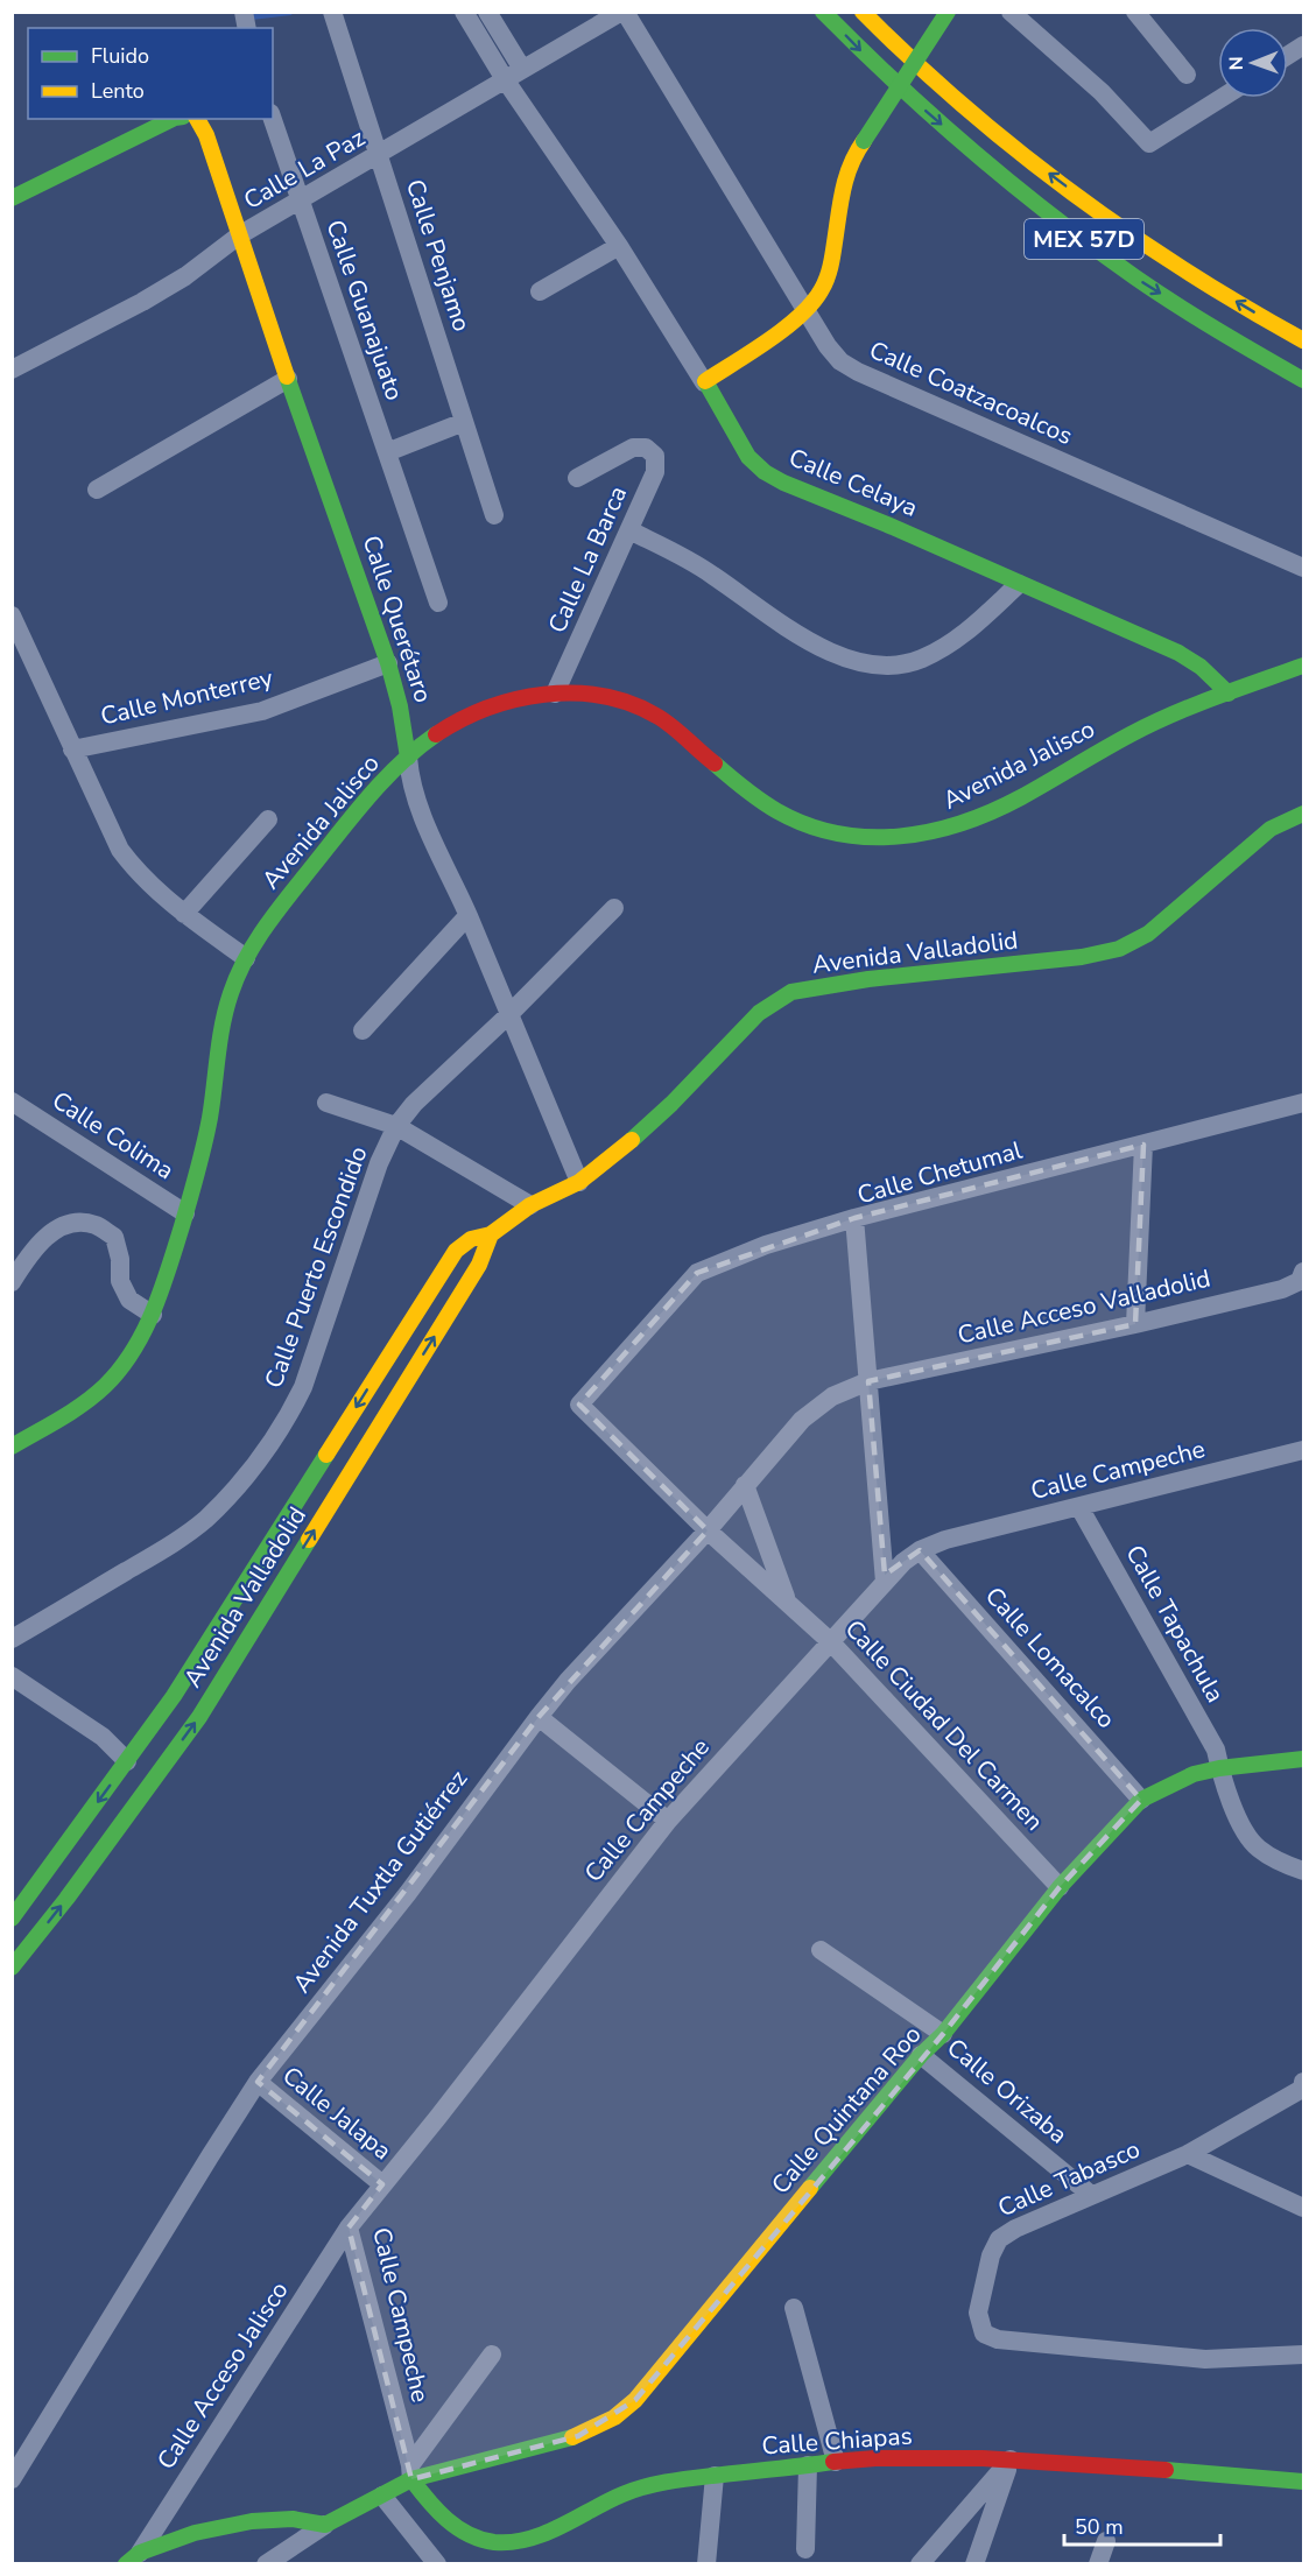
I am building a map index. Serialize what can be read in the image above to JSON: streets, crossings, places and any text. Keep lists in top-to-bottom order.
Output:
{
  "streets": {
    "main road": [
      "MEX 57D",
      "Calle Celaya",
      "Calle Querétaro",
      "Avenida Jalisco",
      "Avenida Valladolid",
      "Calle Quintana Roo",
      "Calle Chiapas"
    ],
    "street": [
      "Calle La Paz",
      "Calle Penjamo",
      "Calle Guanajuato",
      "Calle Coatzacoalcos",
      "Calle La Barca",
      "Calle Monterrey",
      "Calle Colima",
      "Calle Chetumal",
      "Calle Puerto Escondido",
      "Calle Acceso Valladolid",
      "Calle Campeche",
      "Calle Tapachula",
      "Calle Lomacalco",
      "Calle Ciudad Del Carmen",
      "Avenida Tuxtla Gutiérrez",
      "Calle Orizaba",
      "Calle Jalapa",
      "Calle Tabasco",
      "Calle Acceso Jalisco"
    ]
  },
  "crossings": [
    ["Calle La Paz", "Calle Penjamo"],
    ["Calle La Paz", "Calle Guanajuato"],
    ["Calle La Paz", "Calle Coatzacoalcos"],
    ["Calle La Paz", "Calle Celaya"],
    ["Calle La Paz", "Calle Querétaro"],
    ["Calle Celaya", "Avenida Jalisco"],
    ["Calle La Barca", "Avenida Jalisco"],
    ["Calle Querétaro", "Calle Monterrey"],
    ["Calle Querétaro", "Avenida Jalisco"],
    ["Calle Querétaro", "Avenida Valladolid"],
    ["Calle Querétaro", "Calle Puerto Escondido"],
    ["Avenida Jalisco", "Calle Colima"],
    ["Calle Chetumal", "Calle Acceso Valladolid"],
    ["Calle Chetumal", "Calle Campeche"],
    ["Calle Chetumal", "Calle Ciudad Del Carmen"],
    ["Calle Chetumal", "Avenida Tuxtla Gutiérrez"],
    ["Calle Acceso Valladolid", "Avenida Tuxtla Gutiérrez"],
    ["Calle Campeche", "Calle Tapachula"],
    ["Calle Campeche", "Calle Lomacalco"],
    ["Calle Campeche", "Calle Ciudad Del Carmen"],
    ["Calle Campeche", "Calle Quintana Roo"],
    ["Calle Campeche", "Calle Jalapa"],
    ["Calle Campeche", "Calle Acceso Jalisco"],
    ["Calle Campeche", "Calle Chiapas"],
    ["Calle Tapachula", "Calle Quintana Roo"],
    ["Calle Lomacalco", "Calle Quintana Roo"],
    ["Calle Ciudad Del Carmen", "Avenida Tuxtla Gutiérrez"],
    ["Calle Ciudad Del Carmen", "Calle Quintana Roo"],
    ["Avenida Tuxtla Gutiérrez", "Calle Jalapa"],
    ["Calle Orizaba", "Calle Quintana Roo"],
    ["Calle Orizaba", "Calle Tabasco"],
    ["Calle Quintana Roo", "Calle Chiapas"]
  ],
  "legend": ["Fluido", "Lento"],
  "scale_bar": "50 m",
  "north": "left"
}
